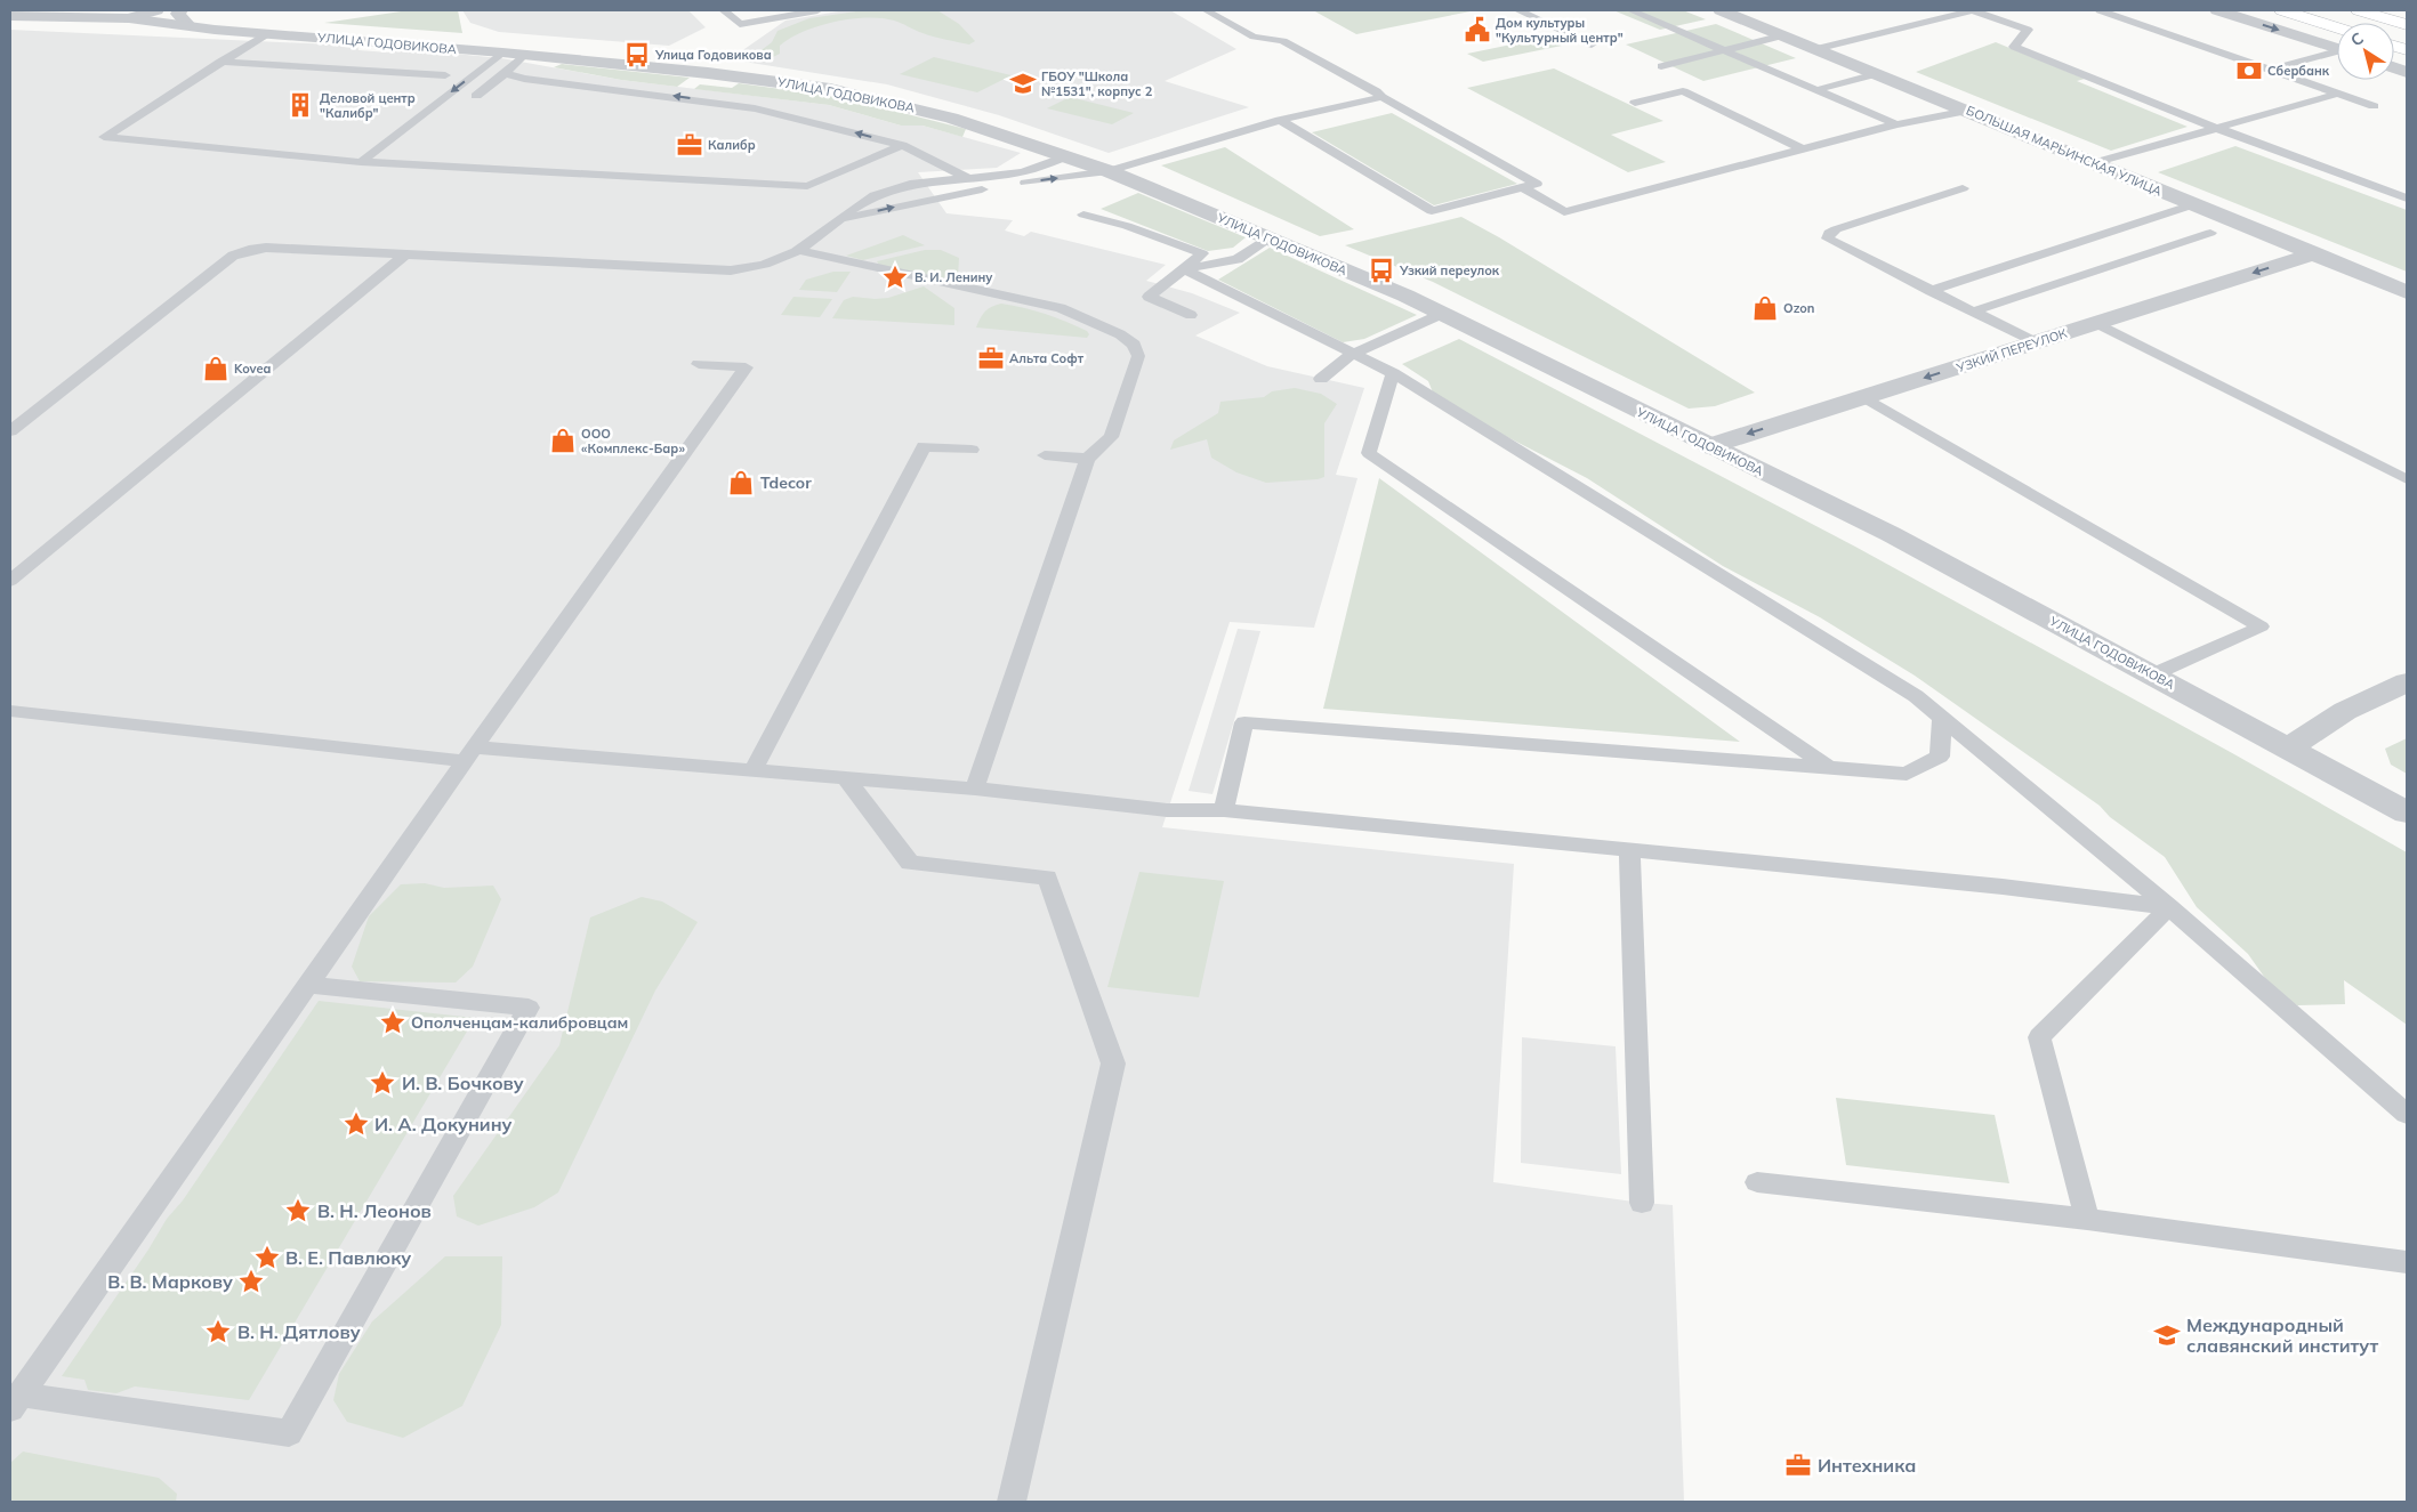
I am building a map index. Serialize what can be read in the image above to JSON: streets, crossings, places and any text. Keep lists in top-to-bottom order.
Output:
{
  "streets": {
    "street": ["УЛИЦА ГОДОВИКОВА", "БОЛЬШАЯ МАРЬИНСКАЯ УЛИЦА", "УЗКИЙ ПЕРЕУЛОК"]
  },
  "crossings": [
    ["УЛИЦА ГОДОВИКОВА", "УЗКИЙ ПЕРЕУЛОК"],
    ["БОЛЬШАЯ МАРЬИНСКАЯ УЛИЦА", "УЗКИЙ ПЕРЕУЛОК"]
  ],
  "one_way": ["УЗКИЙ ПЕРЕУЛОК"],
  "places": {
    "public building": ["Дом культуры \"Культурный центр\""],
    "bus stop": ["Улица Годовикова", "Узкий переулок"],
    "bank": ["Сбербанк"],
    "school or university": ["ГБОУ \"Школа №1531\", корпус 2", "Международный славянский институт"],
    "building": ["Деловой центр \"Калибр\""],
    "office": ["Калибр", "Альта Софт", "Интехника"],
    "place": [
      "В. И. Ленину",
      "Ополченцам-калибровцам",
      "И. В. Бочкову",
      "И. А. Докунину",
      "В. Н. Леонов",
      "В. Е. Павлюку",
      "В. В. Маркову",
      "В. Н. Дятлову"
    ],
    "shop": [
      "Ozon",
      "Kovea",
      "ООО «Комплекс-Бар»",
      "Tdecor"
    ]
  },
  "north": "top left"
}
